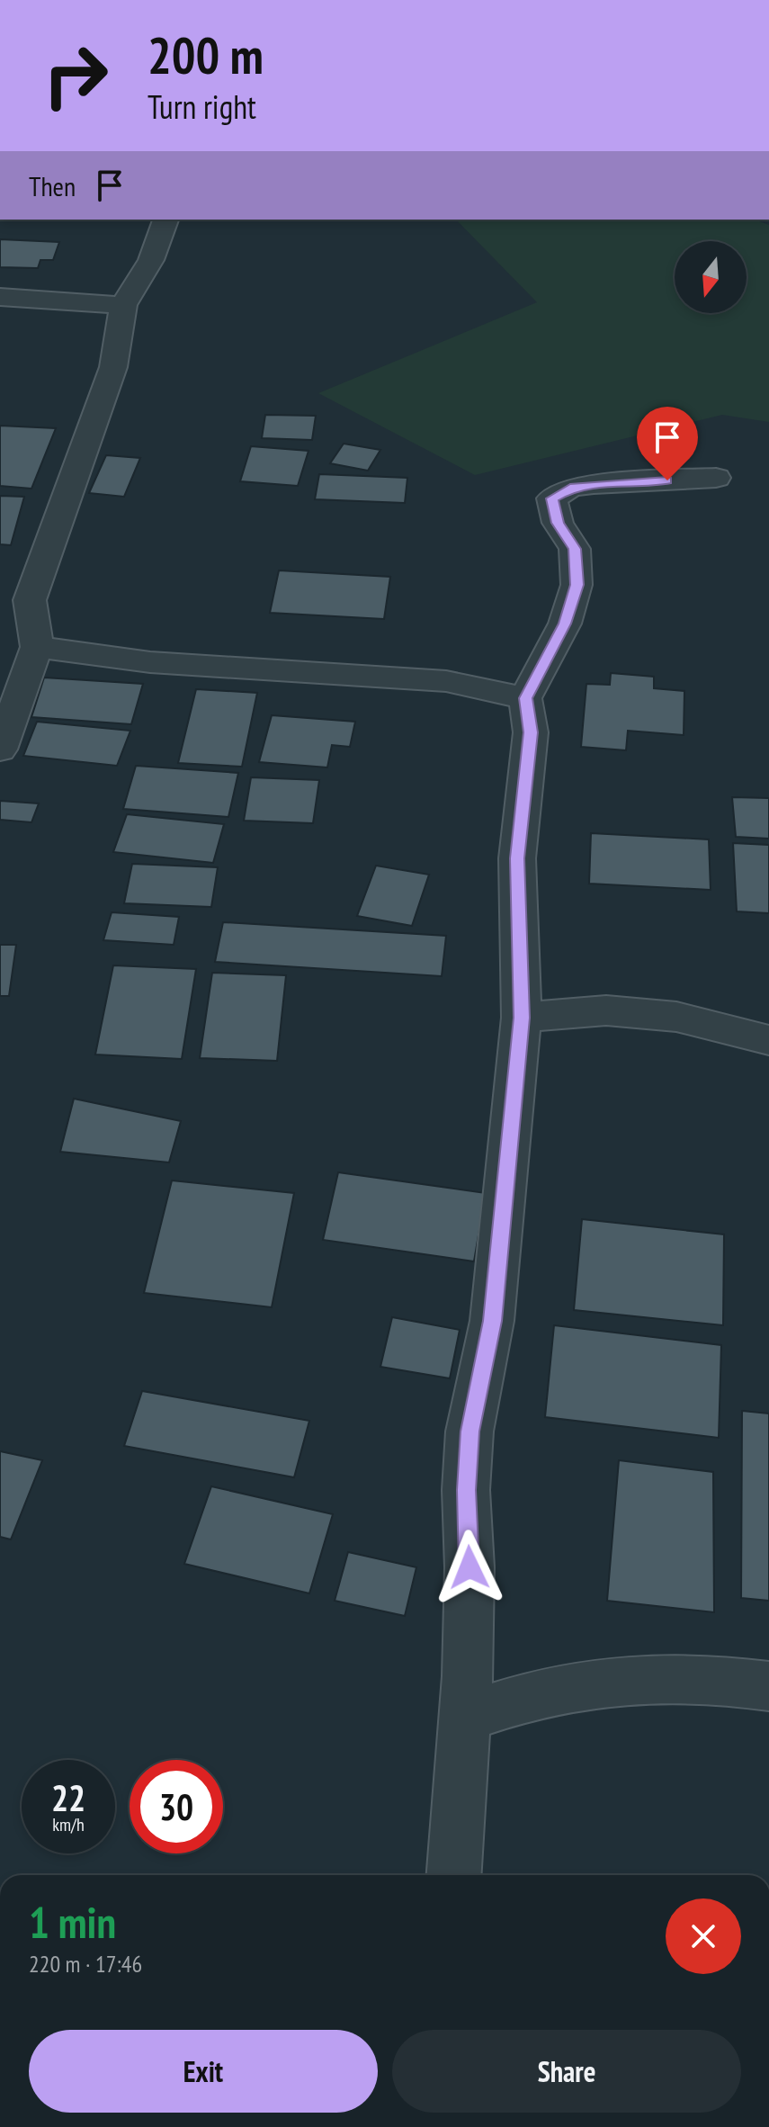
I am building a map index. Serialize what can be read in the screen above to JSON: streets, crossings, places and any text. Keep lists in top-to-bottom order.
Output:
{
  "north": "bottom",
  "page": {
    "turn": ["200 m", "Turn right"],
    "then": "Then",
    "speed": "22 km/h",
    "limit": "30",
    "heading": ["1 min", "220 m · 17:46"],
    "buttons": ["Exit", "Share"]
  }
}
